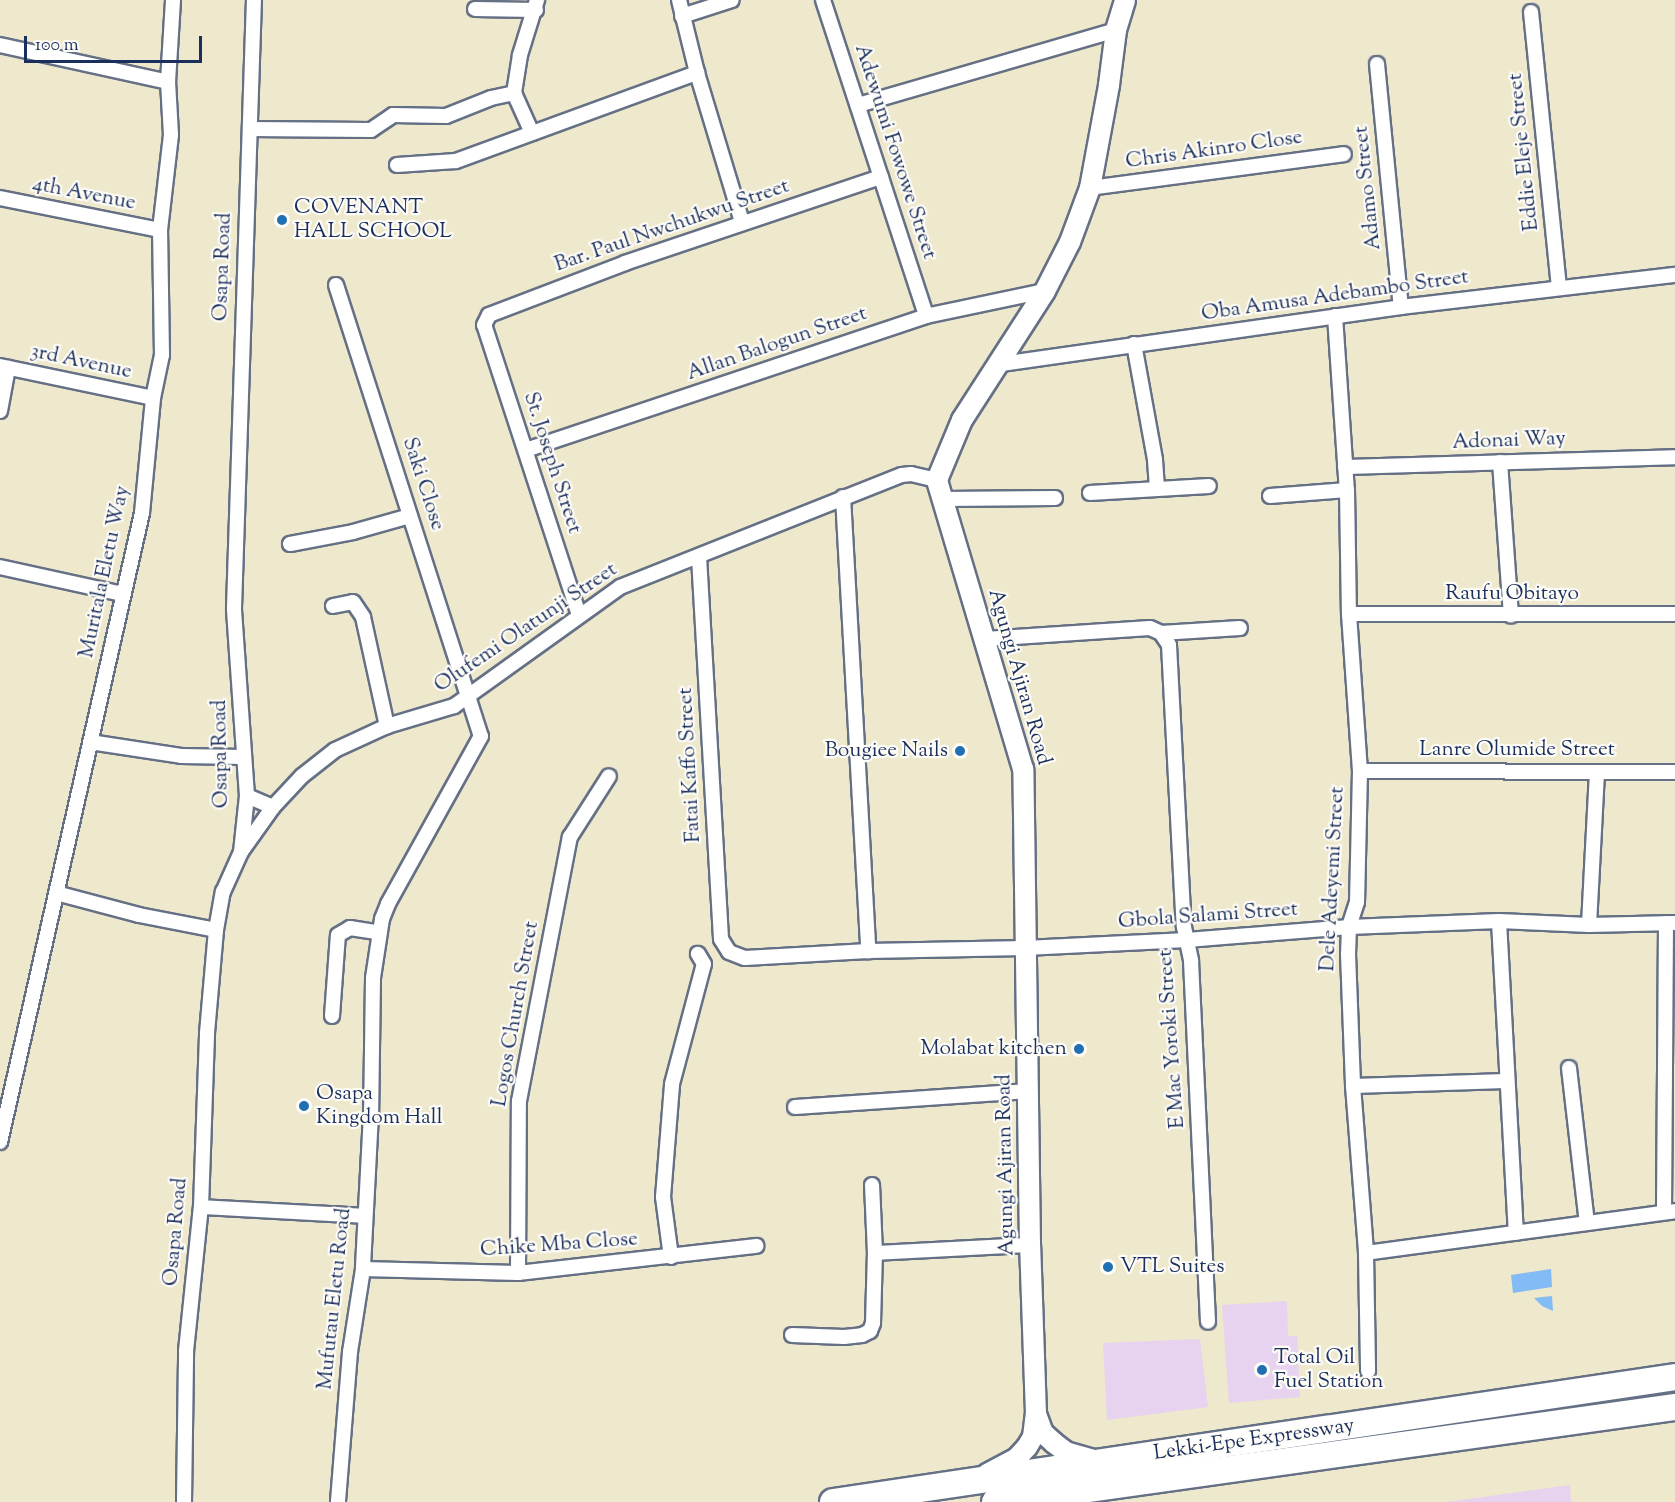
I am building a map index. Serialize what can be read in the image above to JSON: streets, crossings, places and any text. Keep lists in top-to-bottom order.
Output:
{
  "streets": {
    "highway": ["Lekki-Epe Expressway"],
    "street": [
      "Chris Akinro Close",
      "Adewumi Fowowe Street",
      "Eddie Eleje Street",
      "Adamo Street",
      "4th Avenue",
      "Bar. Paul Nwchukwu Street",
      "Osapa Road",
      "Oba Amusa Adebambo Street",
      "Allan Balogun Street",
      "3rd Avenue",
      "Adonai Way",
      "St. Joseph Street",
      "Saki Close",
      "Muritala Eletu Way",
      "Raufu Obitayo",
      "Olufemi Olatunji Street",
      "Agungi Ajiran Road",
      "Lanre Olumide Street",
      "Fatai Kaffo Street",
      "Dele Adeyemi Street",
      "Gbola Salami Street",
      "Logos Church Street",
      "E Mac Yoroki Street",
      "Chike Mba Close",
      "Mufutau Eletu Road"
    ]
  },
  "crossings": [
    ["Adewumi Fowowe Street", "Bar. Paul Nwchukwu Street"],
    ["Adewumi Fowowe Street", "Allan Balogun Street"],
    ["Eddie Eleje Street", "Oba Amusa Adebambo Street"],
    ["Adamo Street", "Oba Amusa Adebambo Street"],
    ["4th Avenue", "Muritala Eletu Way"],
    ["Bar. Paul Nwchukwu Street", "St. Joseph Street"],
    ["Osapa Road", "Olufemi Olatunji Street"],
    ["Oba Amusa Adebambo Street", "Dele Adeyemi Street"],
    ["Allan Balogun Street", "St. Joseph Street"],
    ["3rd Avenue", "Muritala Eletu Way"],
    ["Adonai Way", "Dele Adeyemi Street"],
    ["St. Joseph Street", "Olufemi Olatunji Street"],
    ["Saki Close", "Olufemi Olatunji Street"],
    ["Saki Close", "Mufutau Eletu Road"],
    ["Raufu Obitayo", "Dele Adeyemi Street"],
    ["Olufemi Olatunji Street", "Agungi Ajiran Road"],
    ["Olufemi Olatunji Street", "Fatai Kaffo Street"],
    ["Olufemi Olatunji Street", "Mufutau Eletu Road"],
    ["Agungi Ajiran Road", "Gbola Salami Street"],
    ["Lanre Olumide Street", "Dele Adeyemi Street"],
    ["Fatai Kaffo Street", "Gbola Salami Street"],
    ["Dele Adeyemi Street", "Gbola Salami Street"],
    ["Gbola Salami Street", "E Mac Yoroki Street"],
    ["Logos Church Street", "Chike Mba Close"],
    ["Chike Mba Close", "Mufutau Eletu Road"]
  ],
  "places": [
    "COVENANT HALL SCHOOL",
    "Bougiee Nails",
    "Molabat kitchen",
    "Osapa Kingdom Hall",
    "VTL Suites",
    "Total Oil Fuel Station"
  ],
  "scale_bar": "100 m"
}
